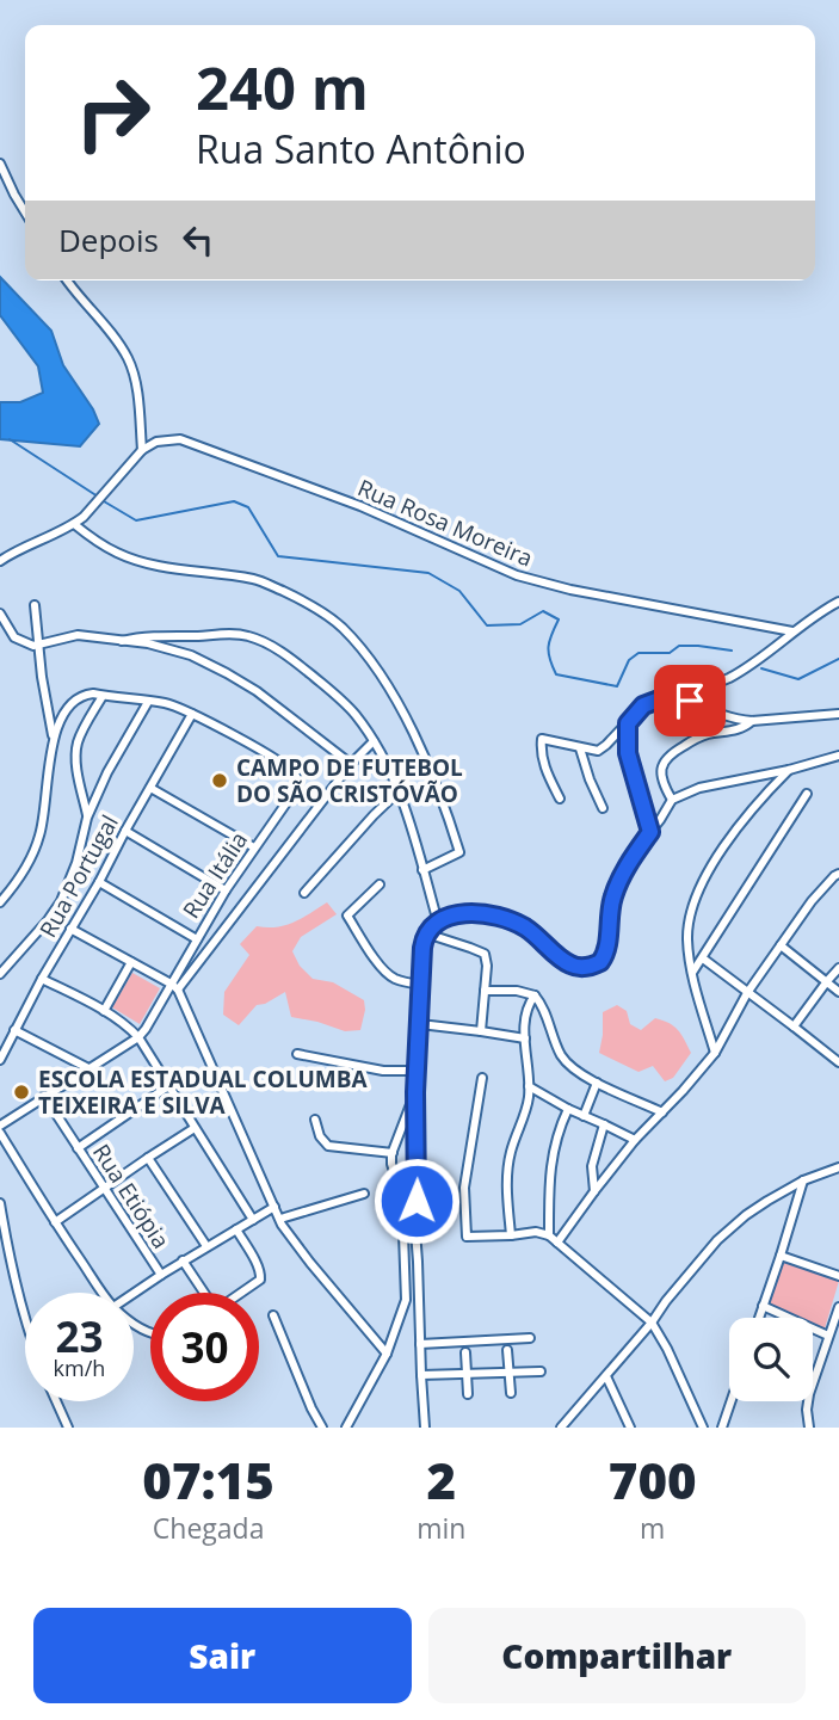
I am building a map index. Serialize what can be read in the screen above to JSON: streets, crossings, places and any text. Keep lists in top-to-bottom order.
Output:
{
  "streets": {
    "street": [
      "Rua Rosa Moreira",
      "Rua Itália",
      "Rua Portugal",
      "Rua Etiópia"
    ]
  },
  "crossings": [
    ["Rua Itália", "Rua Portugal"]
  ],
  "places": ["CAMPO DE FUTEBOL DO SÃO CRISTÓVÃO", "ESCOLA ESTADUAL COLUMBA TEIXEIRA E SILVA"],
  "page": {
    "turn": ["240 m", "Rua Santo Antônio"],
    "then": "Depois",
    "speed": "23 km/h",
    "limit": "30",
    "eta": [
      "07:15",
      "Chegada",
      "2",
      "min",
      "700",
      "m"
    ],
    "buttons": ["Sair", "Compartilhar"]
  }
}
